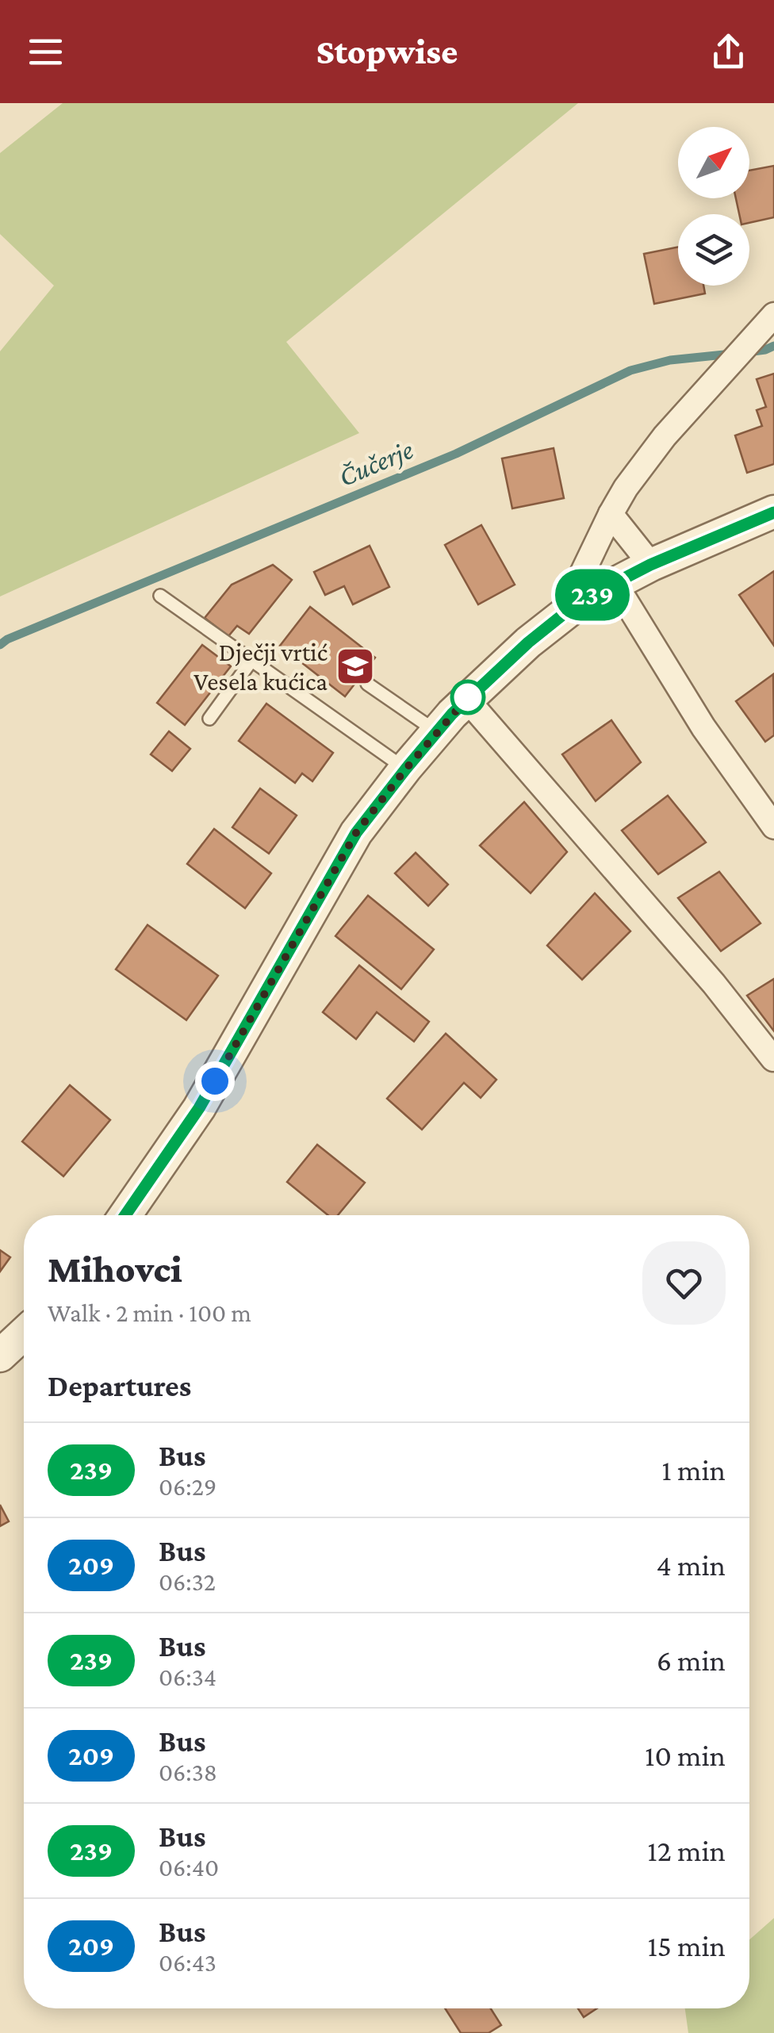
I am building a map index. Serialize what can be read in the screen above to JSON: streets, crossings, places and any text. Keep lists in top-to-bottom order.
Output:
{
  "water": ["Čučerje"],
  "places": {
    "school or university": ["Dječji vrtić Vesela kućica"]
  },
  "lines": ["bus line 239"],
  "north": "top right",
  "page": {
    "header": "Stopwise",
    "on_map": "239",
    "heading": [
      ["Mihovci", "Walk · 2 min · 100 m"],
      "Departures"
    ],
    "list": [
      {
        "mark": "239",
        "name": "Bus",
        "note": "06:29",
        "value": "1 min"
      },
      {
        "mark": "209",
        "name": "Bus",
        "note": "06:32",
        "value": "4 min"
      },
      {
        "mark": "239",
        "name": "Bus",
        "note": "06:34",
        "value": "6 min"
      },
      {
        "mark": "209",
        "name": "Bus",
        "note": "06:38",
        "value": "10 min"
      },
      {
        "mark": "239",
        "name": "Bus",
        "note": "06:40",
        "value": "12 min"
      },
      {
        "mark": "209",
        "name": "Bus",
        "note": "06:43",
        "value": "15 min"
      }
    ]
  }
}
